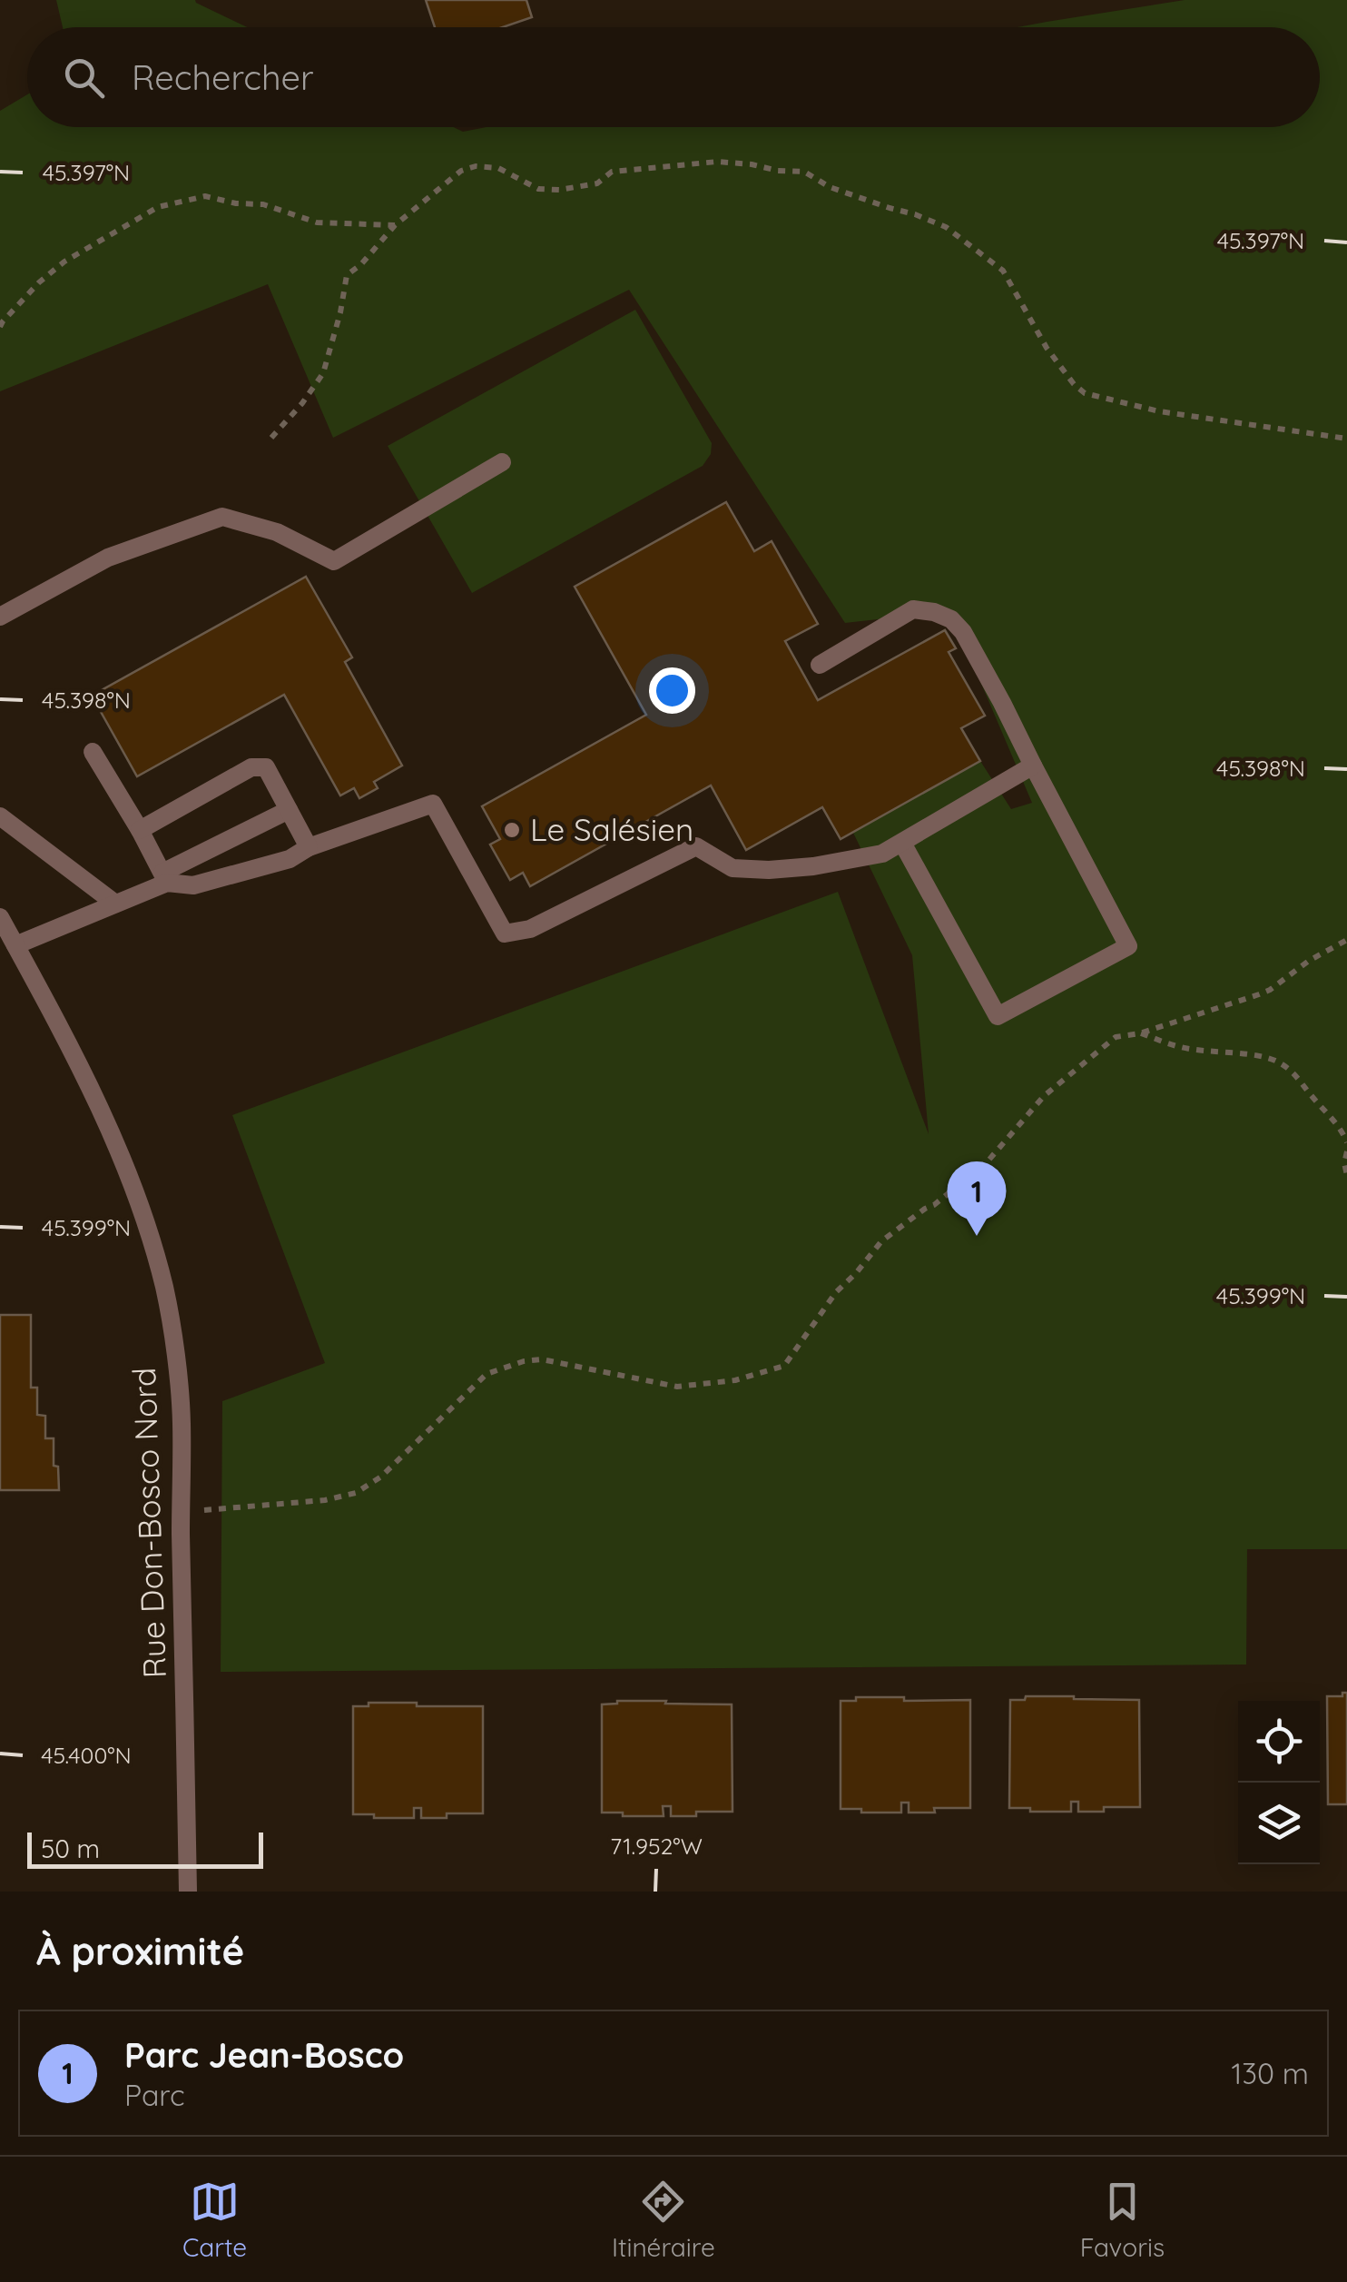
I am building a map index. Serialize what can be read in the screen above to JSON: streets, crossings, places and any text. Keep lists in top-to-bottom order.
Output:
{
  "streets": {
    "street": ["Rue Don-Bosco Nord"]
  },
  "places": ["Le Salésien"],
  "scale_bar": "50 m",
  "page": {
    "search": "Rechercher",
    "pins": "1",
    "scale": "50 m",
    "heading": "À proximité",
    "list": [
      {
        "mark": "1",
        "name": "Parc Jean-Bosco",
        "note": "Parc",
        "value": "130 m"
      }
    ],
    "nav": ["Carte", "Itinéraire", "Favoris"]
  },
  "coordinates": [
    "45.397°N",
    "45.398°N",
    "45.399°N",
    "45.400°N",
    "71.952°W"
  ]
}
